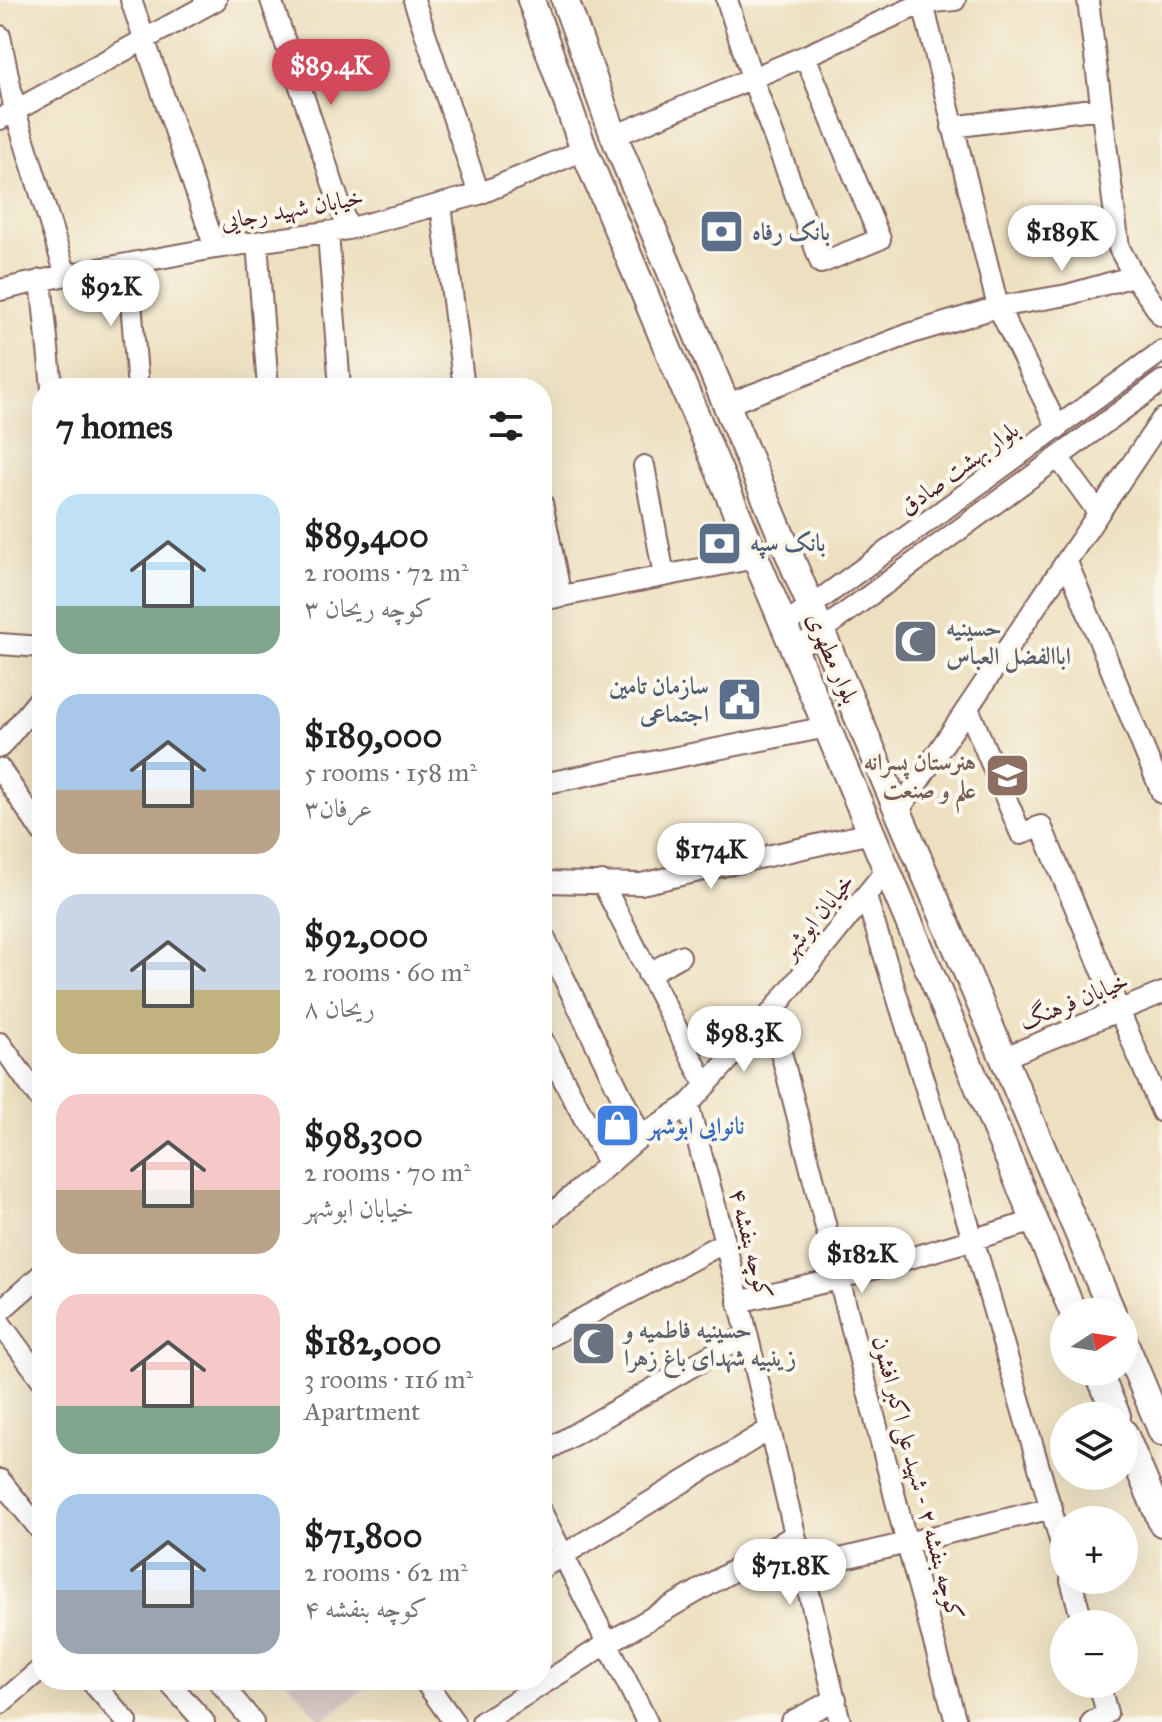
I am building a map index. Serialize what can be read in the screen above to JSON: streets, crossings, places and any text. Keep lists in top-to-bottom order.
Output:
{
  "streets": {
    "main road": ["بلوار مطهری"],
    "street": [
      "خیابان شهید رجایی",
      "بلوار بهشت صادق",
      "خیابان ابوشهر",
      "خیابان فرهنگ",
      "کوچه بنفشه ۴",
      "کوچه بنفشه ۲ - شهید علی اکبر افشون"
    ]
  },
  "crossings": [
    ["خیابان شهید رجایی", "بلوار مطهری"],
    ["بلوار بهشت صادق", "بلوار مطهری"],
    ["بلوار مطهری", "خیابان ابوشهر"],
    ["بلوار مطهری", "خیابان فرهنگ"],
    ["خیابان ابوشهر", "کوچه بنفشه ۴"],
    ["خیابان ابوشهر", "کوچه بنفشه ۲ - شهید علی اکبر افشون"]
  ],
  "places": {
    "bank": ["بانک رفاه", "بانک سپه"],
    "mosque": ["حسینیه اباالفضل العباس", "حسینیه فاطمیه و زینبیه شهدای باغ زهرا"],
    "public building": ["سازمان تامین اجتماعی"],
    "school or university": ["هنرستان پسرانه علم و صنعت"],
    "shop": ["نانوایی ابوشهر"]
  },
  "north": "right",
  "page": {
    "price": [
      "$89.4K",
      "$189K",
      "$92K",
      "$174K",
      "$98.3K",
      "$182K",
      "$71.8K"
    ],
    "heading": "7 homes",
    "list": [
      {
        "name": "$89,400",
        "note": "2 rooms · 72 m² · کوچه ریحان ۳"
      },
      {
        "name": "$189,000",
        "note": "5 rooms · 158 m² · عرفان۳"
      },
      {
        "name": "$92,000",
        "note": "2 rooms · 60 m² · ریحان ۸"
      },
      {
        "name": "$98,300",
        "note": "2 rooms · 70 m² · خیابان ابوشهر"
      },
      {
        "name": "$182,000",
        "note": "3 rooms · 116 m² · Apartment"
      },
      {
        "name": "$71,800",
        "note": "2 rooms · 62 m² · کوچه بنفشه ۴"
      }
    ],
    "map_buttons": ["+", "−"]
  }
}
